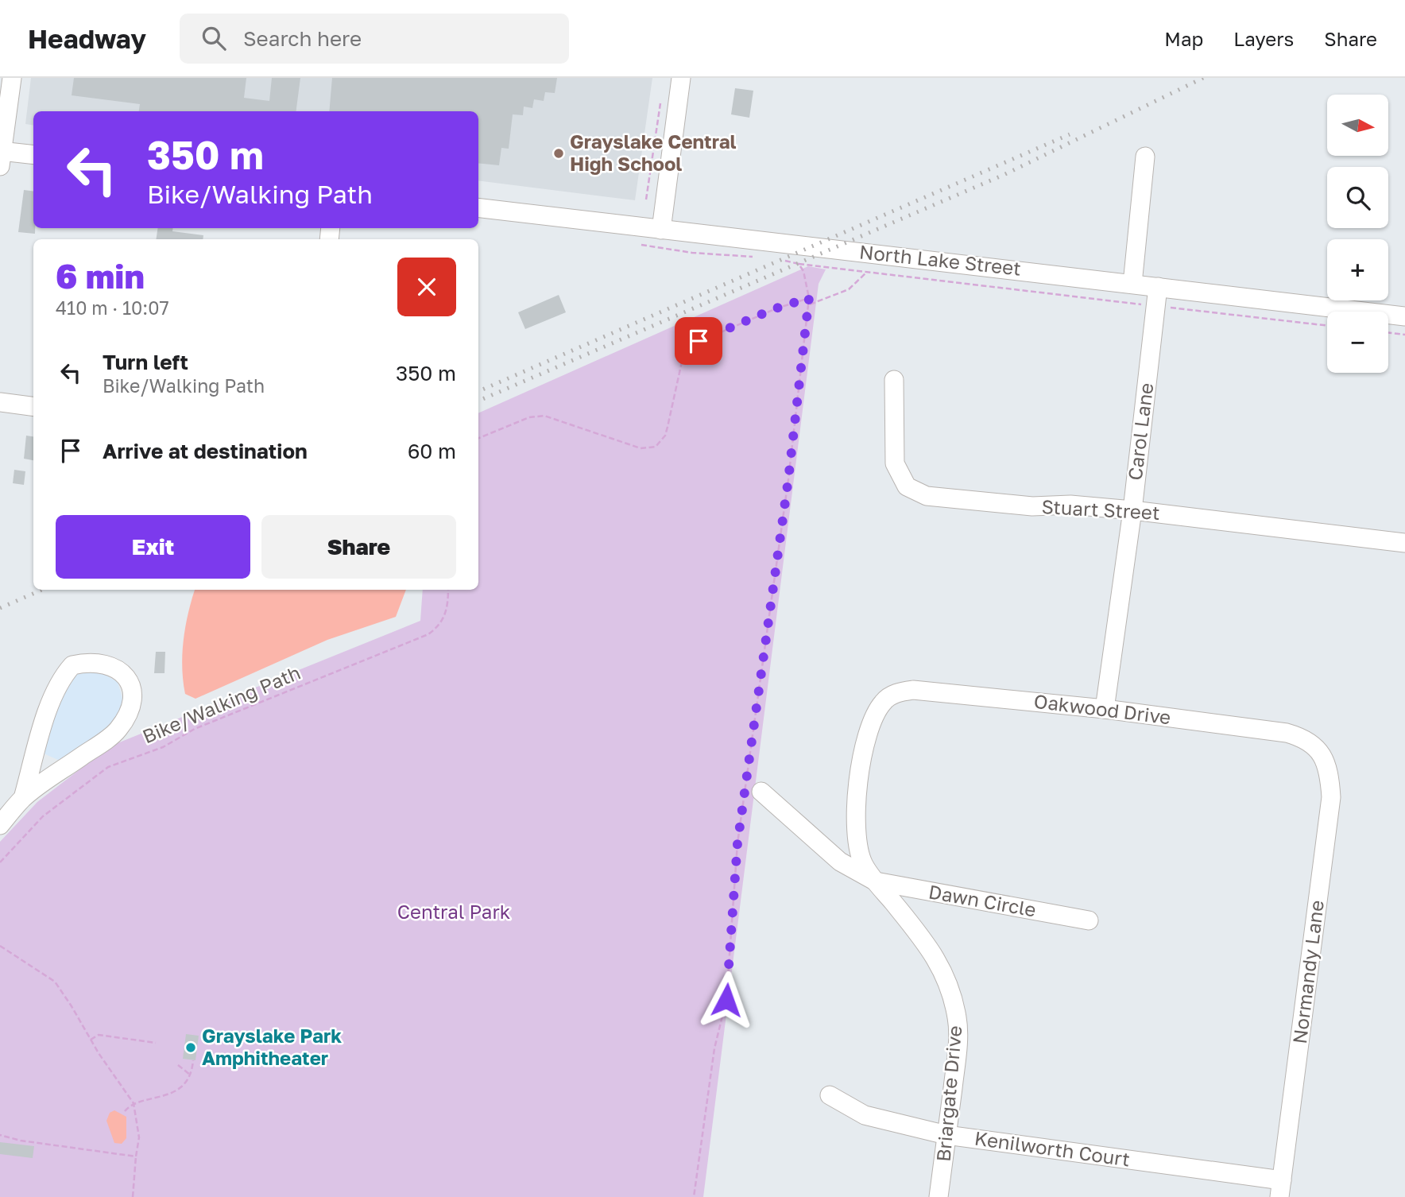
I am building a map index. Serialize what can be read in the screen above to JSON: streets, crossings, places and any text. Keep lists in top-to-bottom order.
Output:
{
  "streets": {
    "street": [
      "North Lake Street",
      "Carol Lane",
      "Stuart Street",
      "Oakwood Drive",
      "Dawn Circle",
      "Normandy Lane",
      "Briargate Drive",
      "Kenilworth Court"
    ],
    "path": ["Bike/Walking Path"]
  },
  "crossings": [
    ["North Lake Street", "Carol Lane"],
    ["Carol Lane", "Stuart Street"],
    ["Carol Lane", "Oakwood Drive"],
    ["Oakwood Drive", "Normandy Lane"],
    ["Oakwood Drive", "Briargate Drive"],
    ["Dawn Circle", "Briargate Drive"],
    ["Normandy Lane", "Kenilworth Court"],
    ["Briargate Drive", "Kenilworth Court"]
  ],
  "parks": ["Central Park"],
  "places": ["Grayslake Central High School", "Grayslake Park Amphitheater"],
  "north": "right",
  "page": {
    "header": "Headway",
    "search": "Search here",
    "nav": ["Map", "Layers", "Share"],
    "map_buttons": ["+", "−"],
    "turn": ["350 m", "Bike/Walking Path"],
    "heading": ["6 min", "410 m · 10:07"],
    "list": [
      {
        "name": "Turn left",
        "note": "Bike/Walking Path",
        "value": "350 m"
      },
      {
        "name": "Arrive at destination",
        "value": "60 m"
      }
    ],
    "buttons": ["Exit", "Share"]
  }
}
